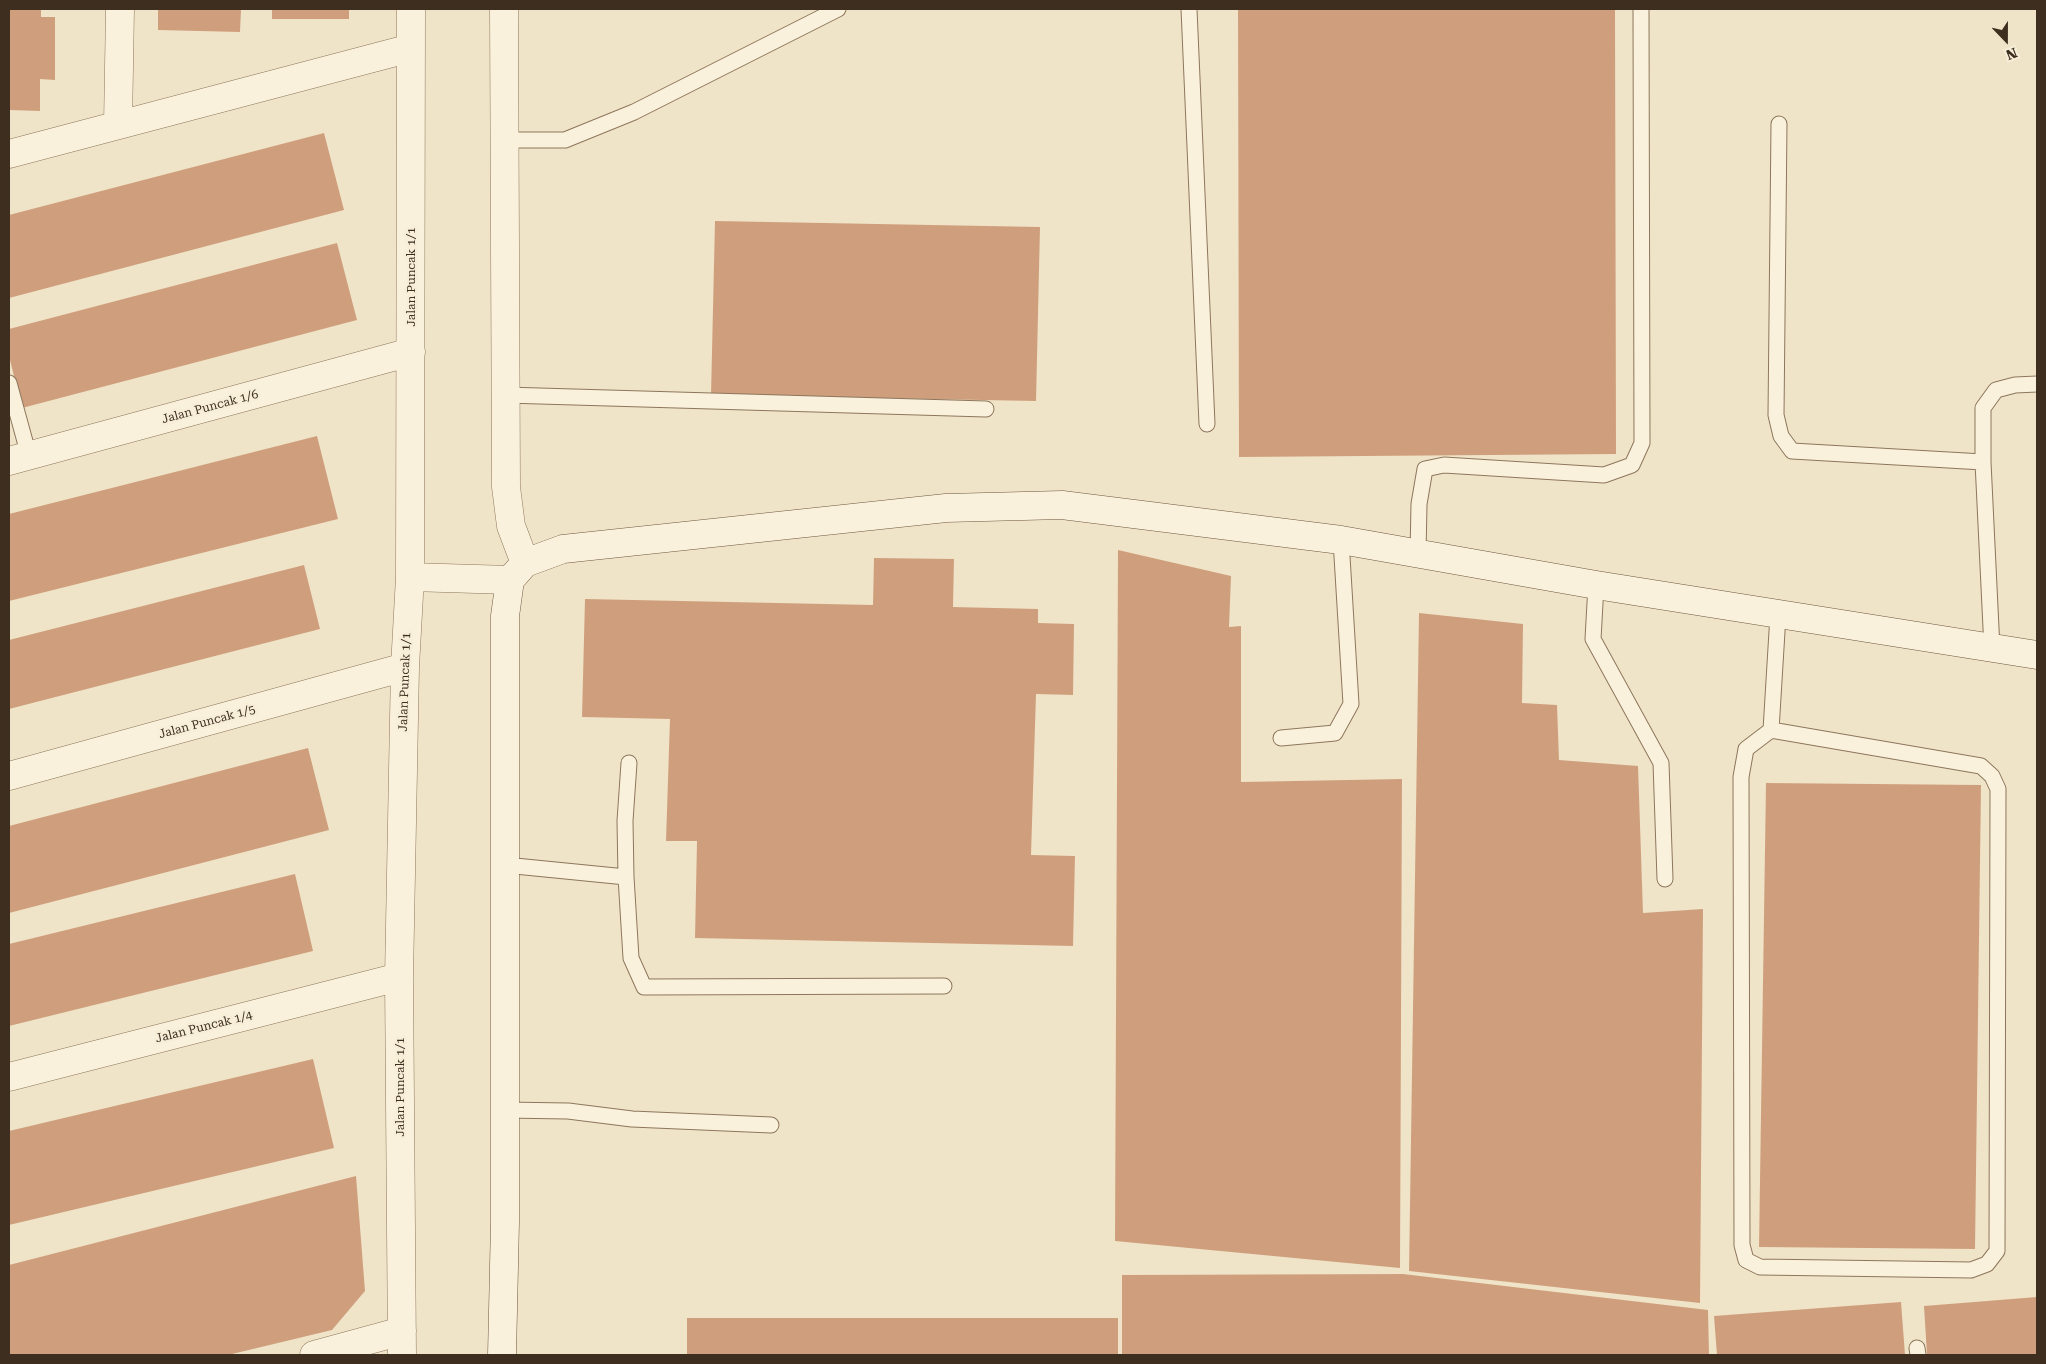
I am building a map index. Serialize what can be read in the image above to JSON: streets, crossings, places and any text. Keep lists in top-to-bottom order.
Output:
{
  "streets": {
    "street": [
      "Jalan Puncak 1/1",
      "Jalan Puncak 1/6",
      "Jalan Puncak 1/5",
      "Jalan Puncak 1/4"
    ]
  },
  "crossings": [
    ["Jalan Puncak 1/1", "Jalan Puncak 1/6"],
    ["Jalan Puncak 1/1", "Jalan Puncak 1/5"],
    ["Jalan Puncak 1/1", "Jalan Puncak 1/4"]
  ],
  "north": "bottom"
}
